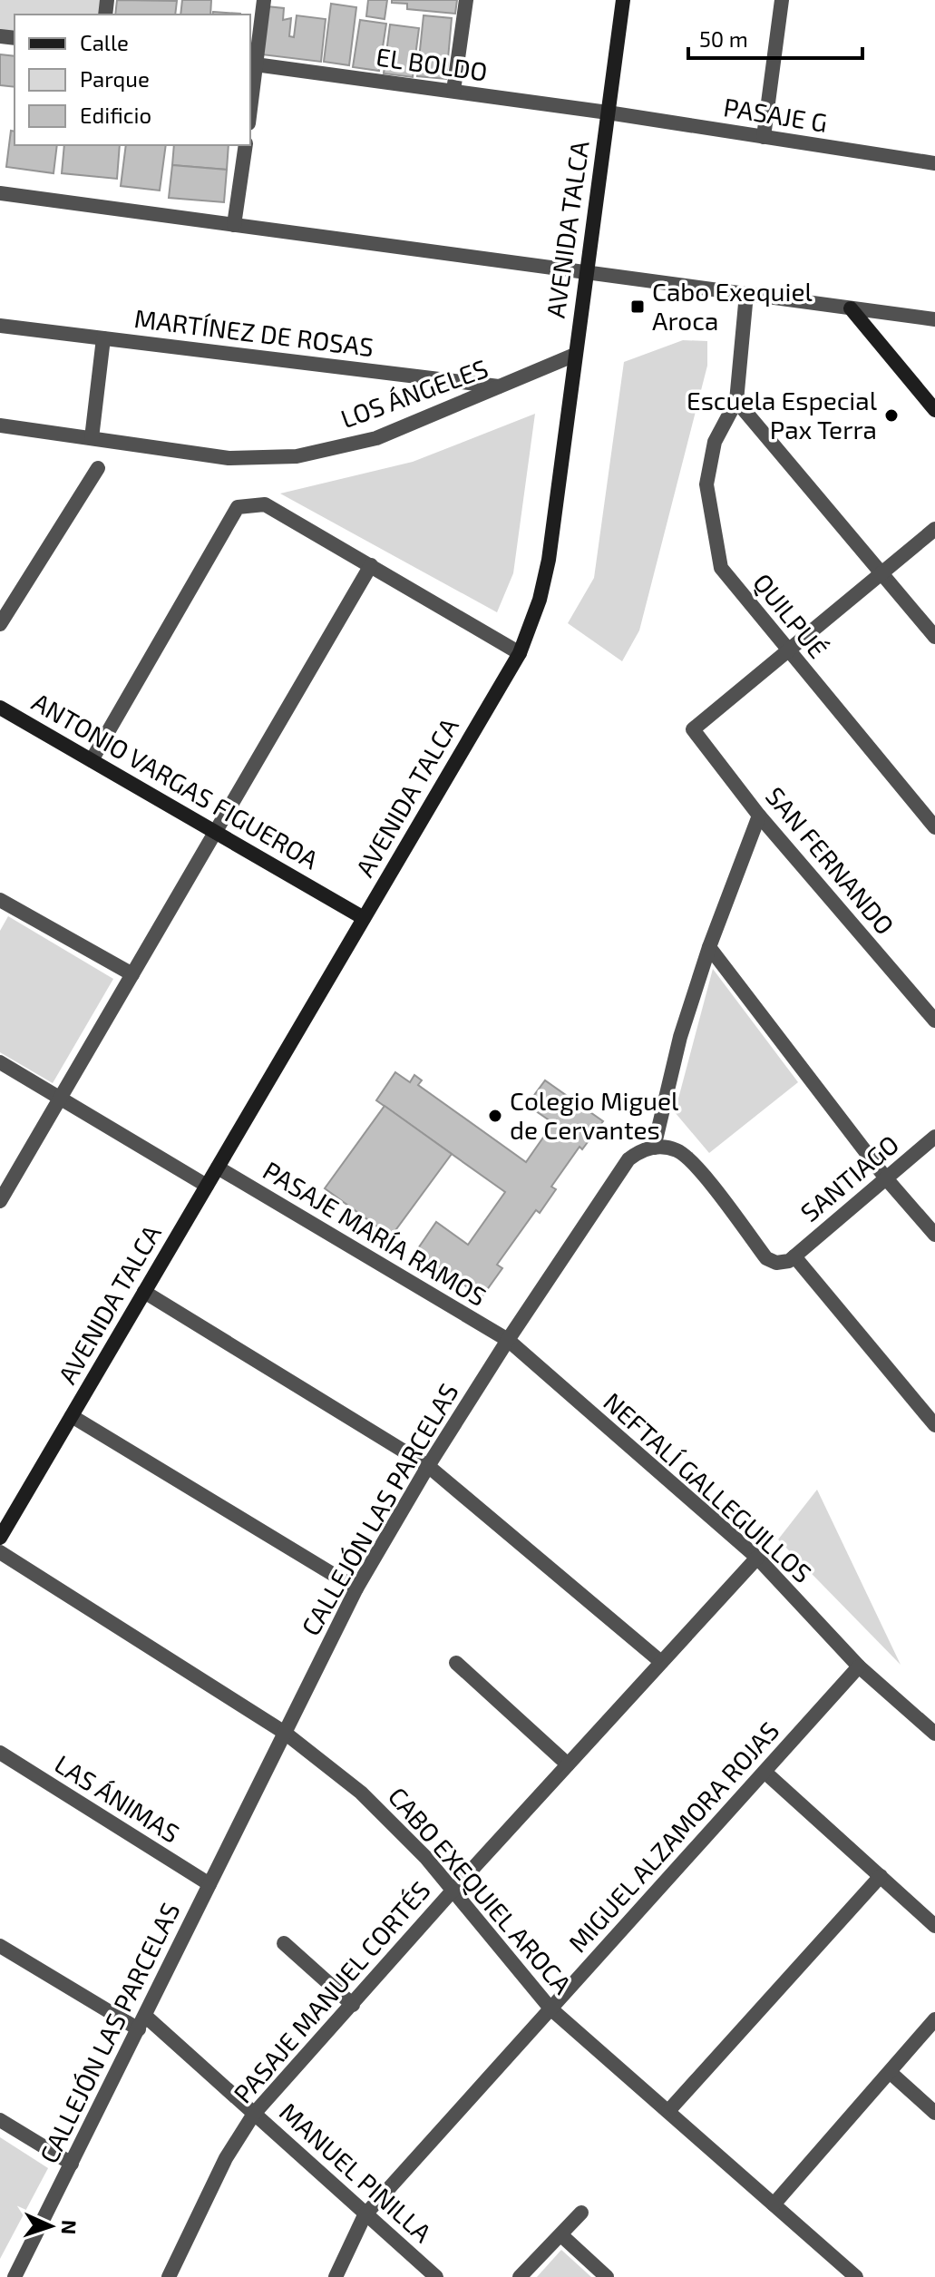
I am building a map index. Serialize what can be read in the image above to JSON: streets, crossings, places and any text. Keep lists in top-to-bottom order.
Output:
{
  "streets": {
    "main road": ["AVENIDA TALCA", "ANTONIO VARGAS FIGUEROA"],
    "street": [
      "EL BOLDO",
      "PASAJE G",
      "MARTÍNEZ DE ROSAS",
      "LOS ÁNGELES",
      "QUILPUÉ",
      "SAN FERNANDO",
      "SANTIAGO",
      "PASAJE MARÍA RAMOS",
      "NEFTALÍ GALLEGUILLOS",
      "CALLEJÓN LAS PARCELAS",
      "LAS ÁNIMAS",
      "MIGUEL ALZAMORA ROJAS",
      "CABO EXEQUIEL AROCA",
      "PASAJE MANUEL CORTÉS",
      "MANUEL PINILLA"
    ]
  },
  "crossings": [
    ["EL BOLDO", "PASAJE G"],
    ["EL BOLDO", "AVENIDA TALCA"],
    ["PASAJE G", "AVENIDA TALCA"],
    ["AVENIDA TALCA", "LOS ÁNGELES"],
    ["AVENIDA TALCA", "ANTONIO VARGAS FIGUEROA"],
    ["AVENIDA TALCA", "PASAJE MARÍA RAMOS"],
    ["MARTÍNEZ DE ROSAS", "LOS ÁNGELES"],
    ["QUILPUÉ", "SAN FERNANDO"],
    ["PASAJE MARÍA RAMOS", "NEFTALÍ GALLEGUILLOS"],
    ["PASAJE MARÍA RAMOS", "CALLEJÓN LAS PARCELAS"],
    ["NEFTALÍ GALLEGUILLOS", "CALLEJÓN LAS PARCELAS"],
    ["NEFTALÍ GALLEGUILLOS", "MIGUEL ALZAMORA ROJAS"],
    ["NEFTALÍ GALLEGUILLOS", "PASAJE MANUEL CORTÉS"],
    ["CALLEJÓN LAS PARCELAS", "LAS ÁNIMAS"],
    ["CALLEJÓN LAS PARCELAS", "CABO EXEQUIEL AROCA"],
    ["CALLEJÓN LAS PARCELAS", "MANUEL PINILLA"],
    ["MIGUEL ALZAMORA ROJAS", "CABO EXEQUIEL AROCA"],
    ["MIGUEL ALZAMORA ROJAS", "MANUEL PINILLA"],
    ["CABO EXEQUIEL AROCA", "PASAJE MANUEL CORTÉS"],
    ["PASAJE MANUEL CORTÉS", "MANUEL PINILLA"]
  ],
  "places": {
    "transit": ["Cabo Exequiel Aroca"],
    "other": ["Escuela Especial Pax Terra", "Colegio Miguel de Cervantes"]
  },
  "legend": ["Calle", "Parque", "Edificio"],
  "scale_bar": "50 m",
  "north": "right"
}
